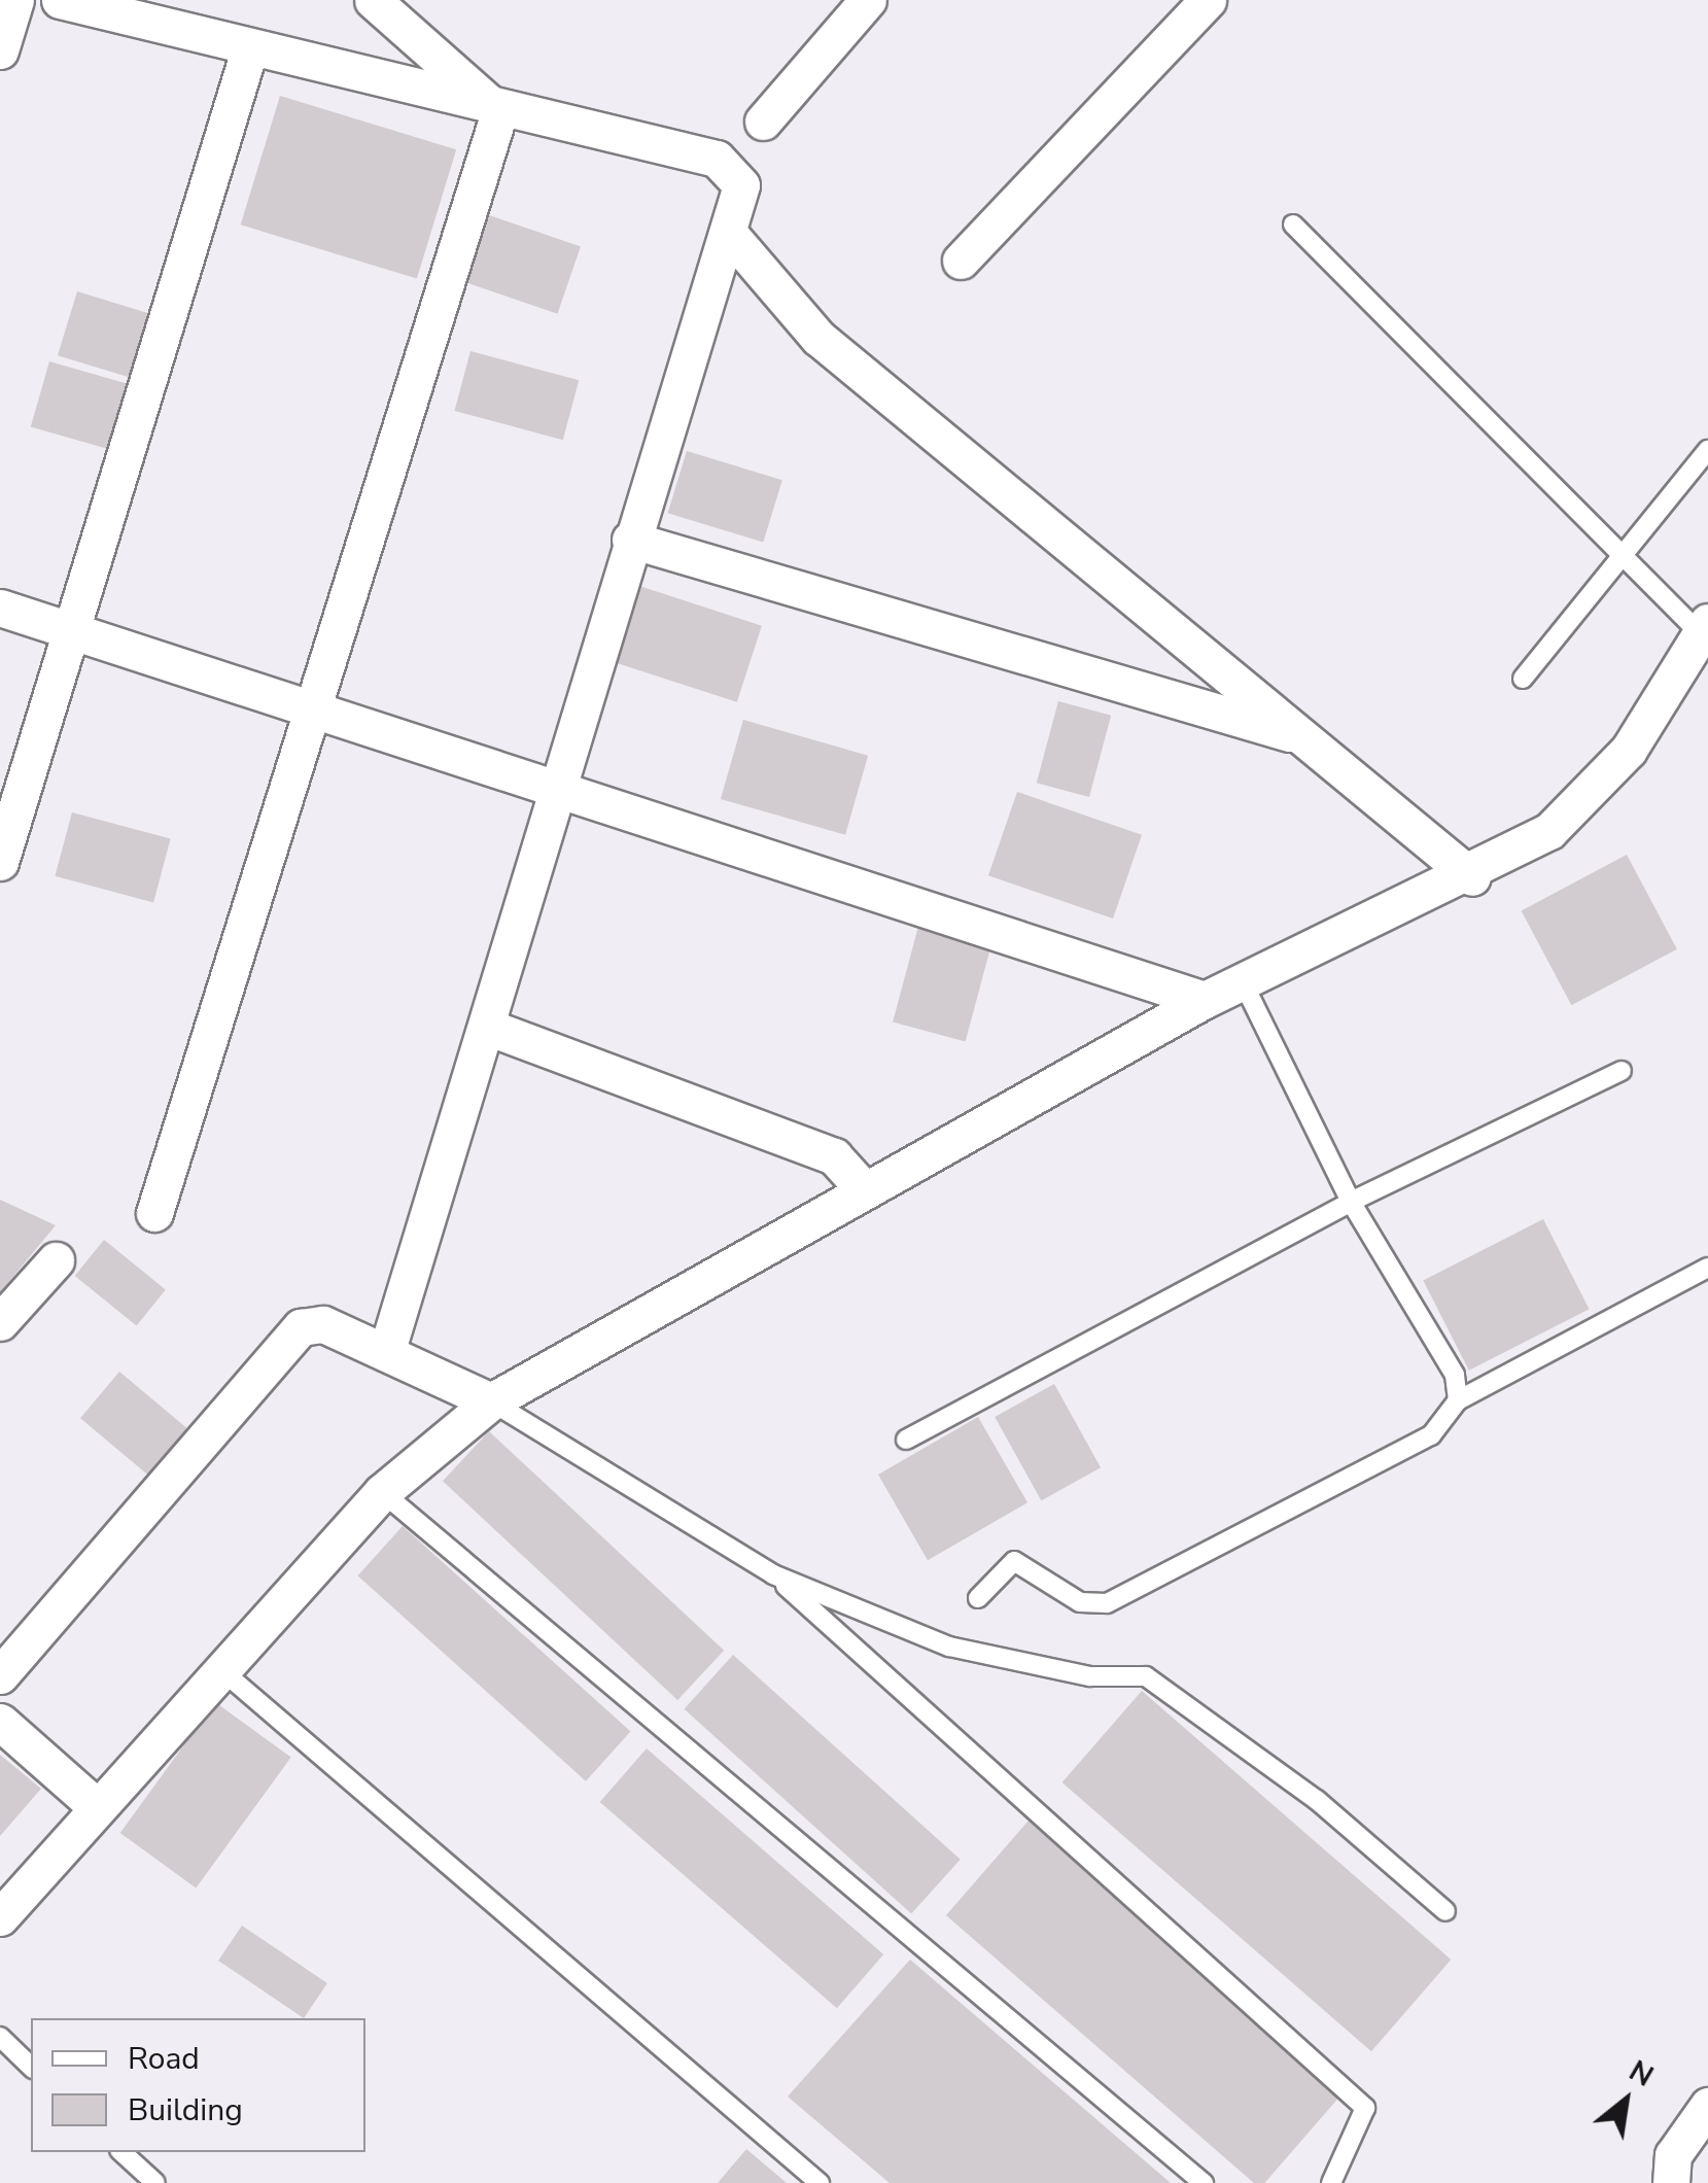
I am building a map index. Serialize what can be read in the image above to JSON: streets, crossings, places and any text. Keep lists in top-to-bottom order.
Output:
{
  "legend": ["Road", "Building"],
  "north": "top right"
}
